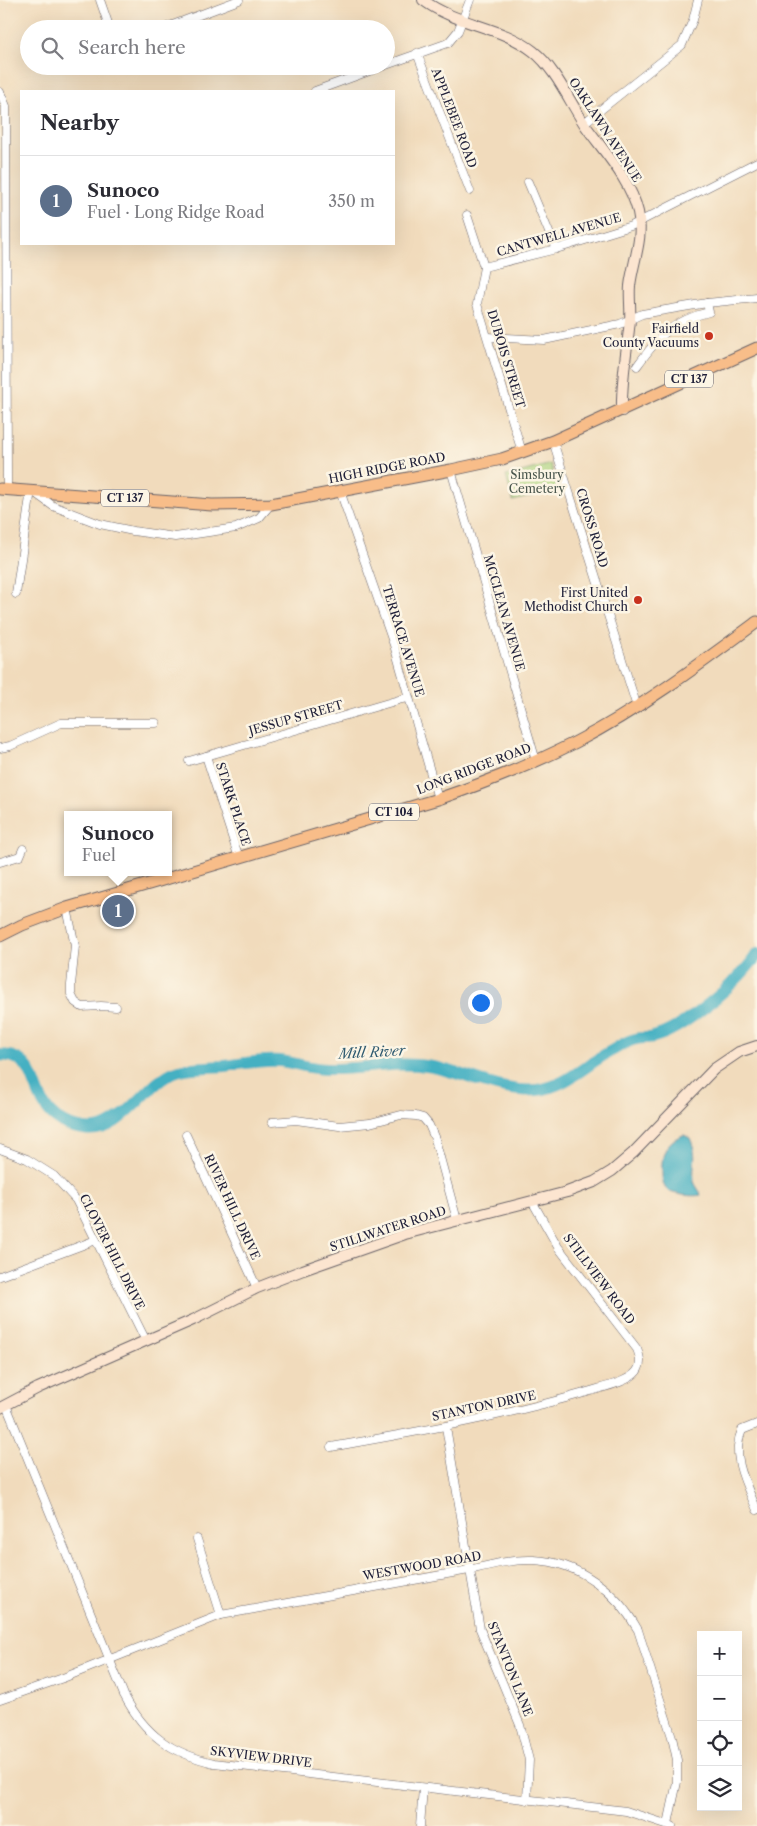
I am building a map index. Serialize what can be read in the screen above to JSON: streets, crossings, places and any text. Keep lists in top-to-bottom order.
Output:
{
  "streets": {
    "main road": [
      "OAKLAWN AVENUE",
      "CT 137",
      "HIGH RIDGE ROAD",
      "LONG RIDGE ROAD",
      "CT 104",
      "STILLWATER ROAD"
    ],
    "street": [
      "APPLEBEE ROAD",
      "CANTWELL AVENUE",
      "DUBOIS STREET",
      "CROSS ROAD",
      "MCCLEAN AVENUE",
      "TERRACE AVENUE",
      "JESSUP STREET",
      "STARK PLACE",
      "RIVER HILL DRIVE",
      "CLOVER HILL DRIVE",
      "STILLVIEW ROAD",
      "STANTON DRIVE",
      "WESTWOOD ROAD",
      "STANTON LANE",
      "SKYVIEW DRIVE"
    ]
  },
  "crossings": [
    ["OAKLAWN AVENUE", "CANTWELL AVENUE"],
    ["OAKLAWN AVENUE", "HIGH RIDGE ROAD"],
    ["CANTWELL AVENUE", "DUBOIS STREET"],
    ["DUBOIS STREET", "HIGH RIDGE ROAD"],
    ["HIGH RIDGE ROAD", "CROSS ROAD"],
    ["HIGH RIDGE ROAD", "MCCLEAN AVENUE"],
    ["HIGH RIDGE ROAD", "TERRACE AVENUE"],
    ["CROSS ROAD", "LONG RIDGE ROAD"],
    ["MCCLEAN AVENUE", "LONG RIDGE ROAD"],
    ["TERRACE AVENUE", "JESSUP STREET"],
    ["TERRACE AVENUE", "LONG RIDGE ROAD"],
    ["JESSUP STREET", "STARK PLACE"],
    ["LONG RIDGE ROAD", "STARK PLACE"],
    ["RIVER HILL DRIVE", "STILLWATER ROAD"],
    ["STILLWATER ROAD", "CLOVER HILL DRIVE"],
    ["STILLWATER ROAD", "STILLVIEW ROAD"],
    ["STILLWATER ROAD", "SKYVIEW DRIVE"],
    ["STILLVIEW ROAD", "STANTON DRIVE"],
    ["STANTON DRIVE", "STANTON LANE"],
    ["WESTWOOD ROAD", "STANTON LANE"],
    ["WESTWOOD ROAD", "SKYVIEW DRIVE"],
    ["STANTON LANE", "SKYVIEW DRIVE"]
  ],
  "water": ["Mill River"],
  "parks": ["Simsbury Cemetery"],
  "places": ["Fairfield County Vacuums", "First United Methodist Church"],
  "page": {
    "search": "Search here",
    "heading": "Nearby",
    "list": [
      {
        "mark": "1",
        "name": "Sunoco",
        "note": "Fuel · Long Ridge Road",
        "value": "350 m"
      }
    ],
    "popup": ["Sunoco", "Fuel"],
    "pins": "1",
    "map_buttons": ["+", "−"]
  }
}
